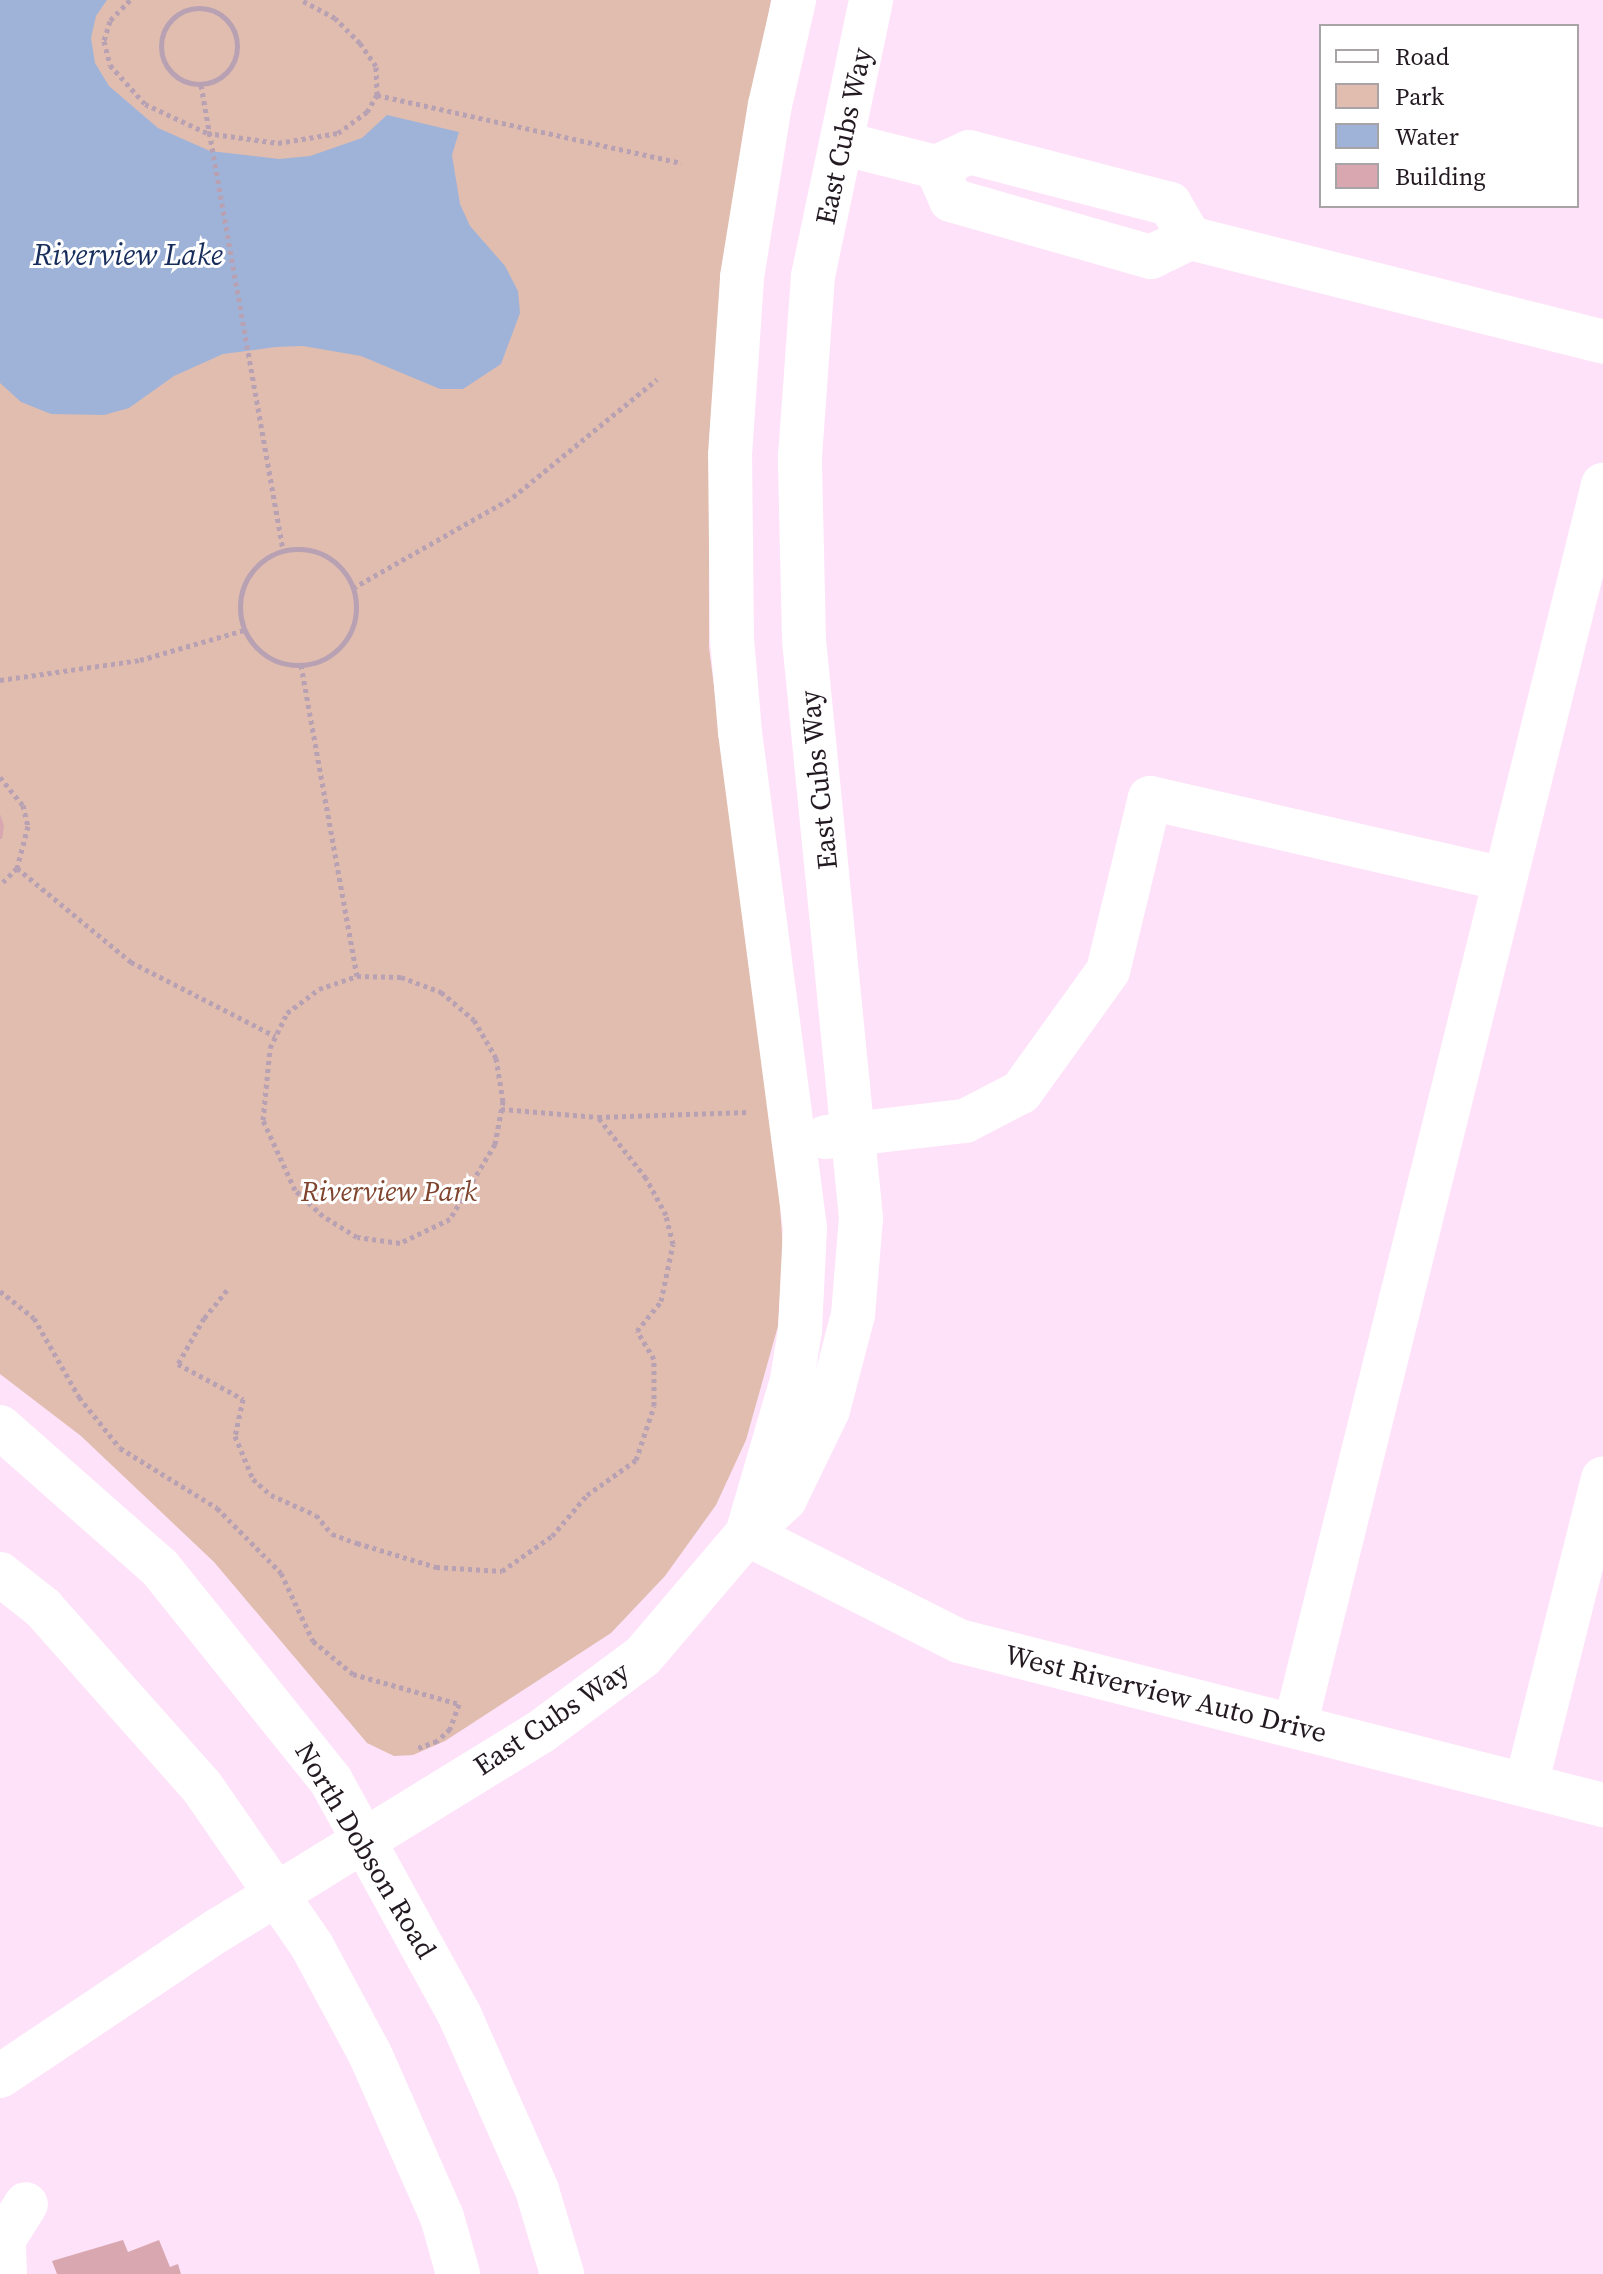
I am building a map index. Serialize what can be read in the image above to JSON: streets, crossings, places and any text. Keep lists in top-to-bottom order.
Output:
{
  "streets": {
    "street": ["East Cubs Way", "West Riverview Auto Drive", "North Dobson Road"]
  },
  "crossings": [
    ["East Cubs Way", "West Riverview Auto Drive"],
    ["East Cubs Way", "North Dobson Road"]
  ],
  "water": ["Riverview Lake"],
  "parks": ["Riverview Park"],
  "legend": [
    "Road",
    "Park",
    "Water",
    "Building"
  ]
}
